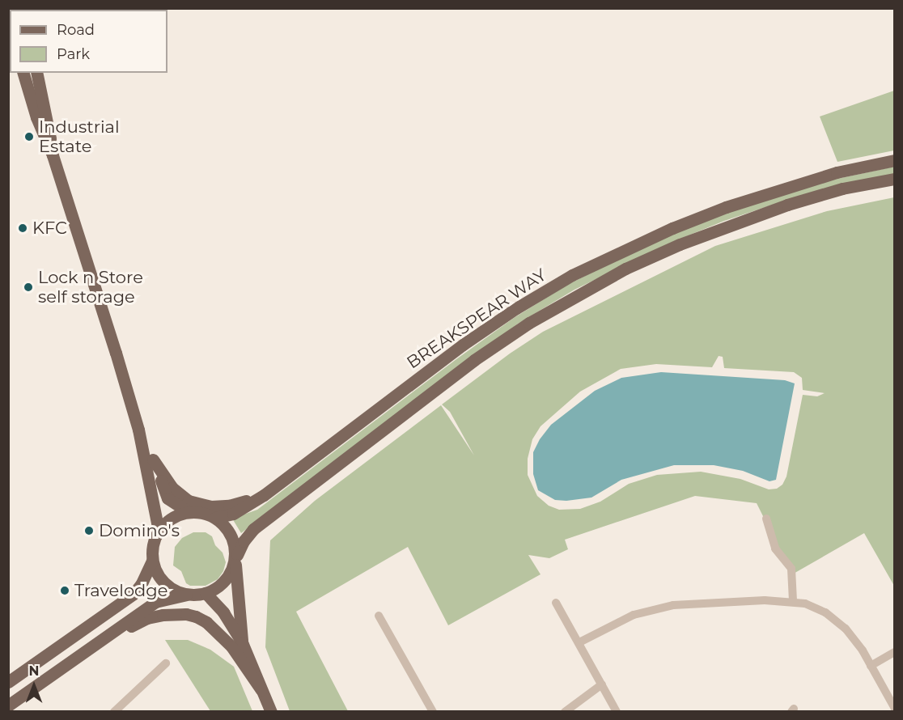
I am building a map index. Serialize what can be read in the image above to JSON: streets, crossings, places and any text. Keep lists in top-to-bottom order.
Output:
{
  "streets": {
    "main road": ["BREAKSPEAR WAY"]
  },
  "places": [
    "Industrial Estate",
    "KFC",
    "Lock n Store self storage",
    "Domino's",
    "Travelodge"
  ],
  "legend": ["Road", "Park"],
  "north": "top"
}
